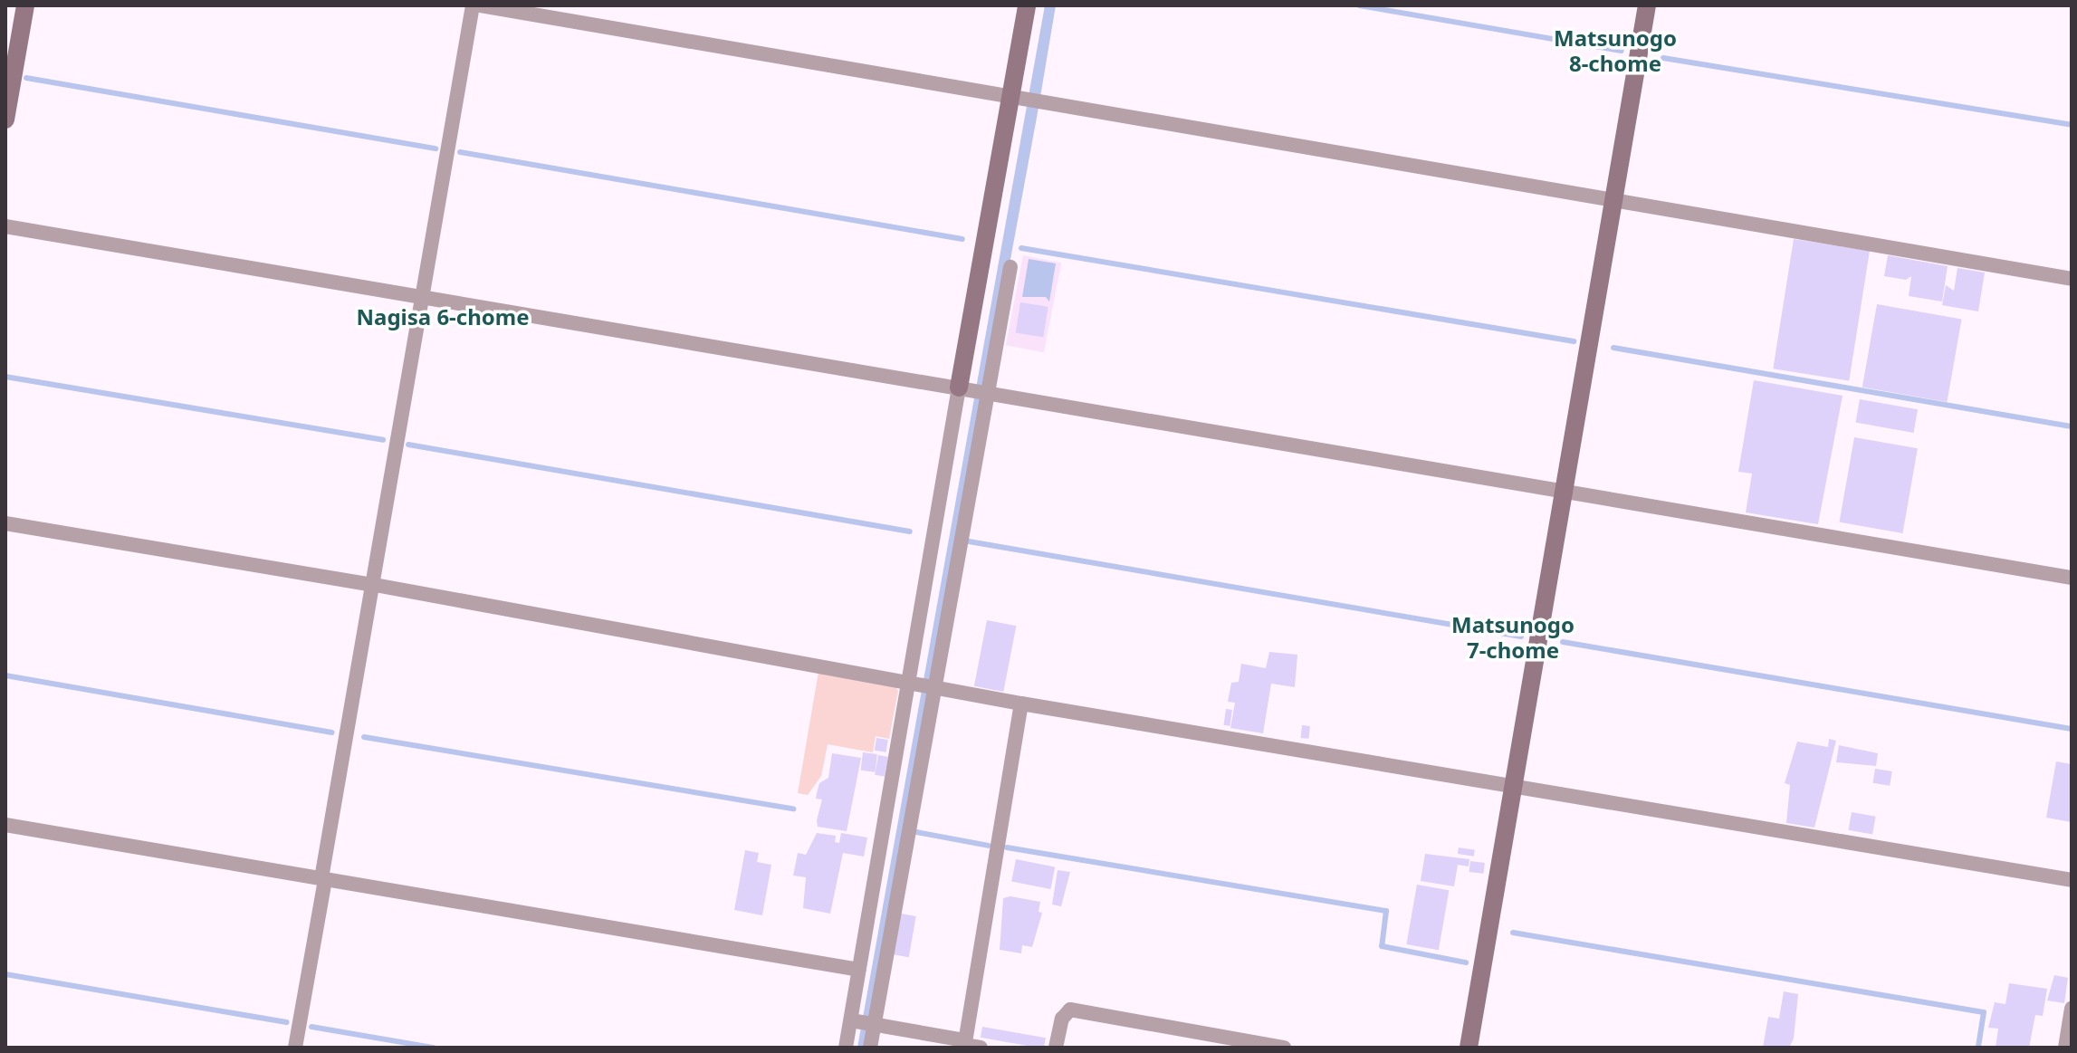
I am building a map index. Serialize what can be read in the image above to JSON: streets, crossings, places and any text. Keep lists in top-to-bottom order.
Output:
{
  "districts": ["Matsunogo 8-chome", "Nagisa 6-chome", "Matsunogo 7-chome"]
}
